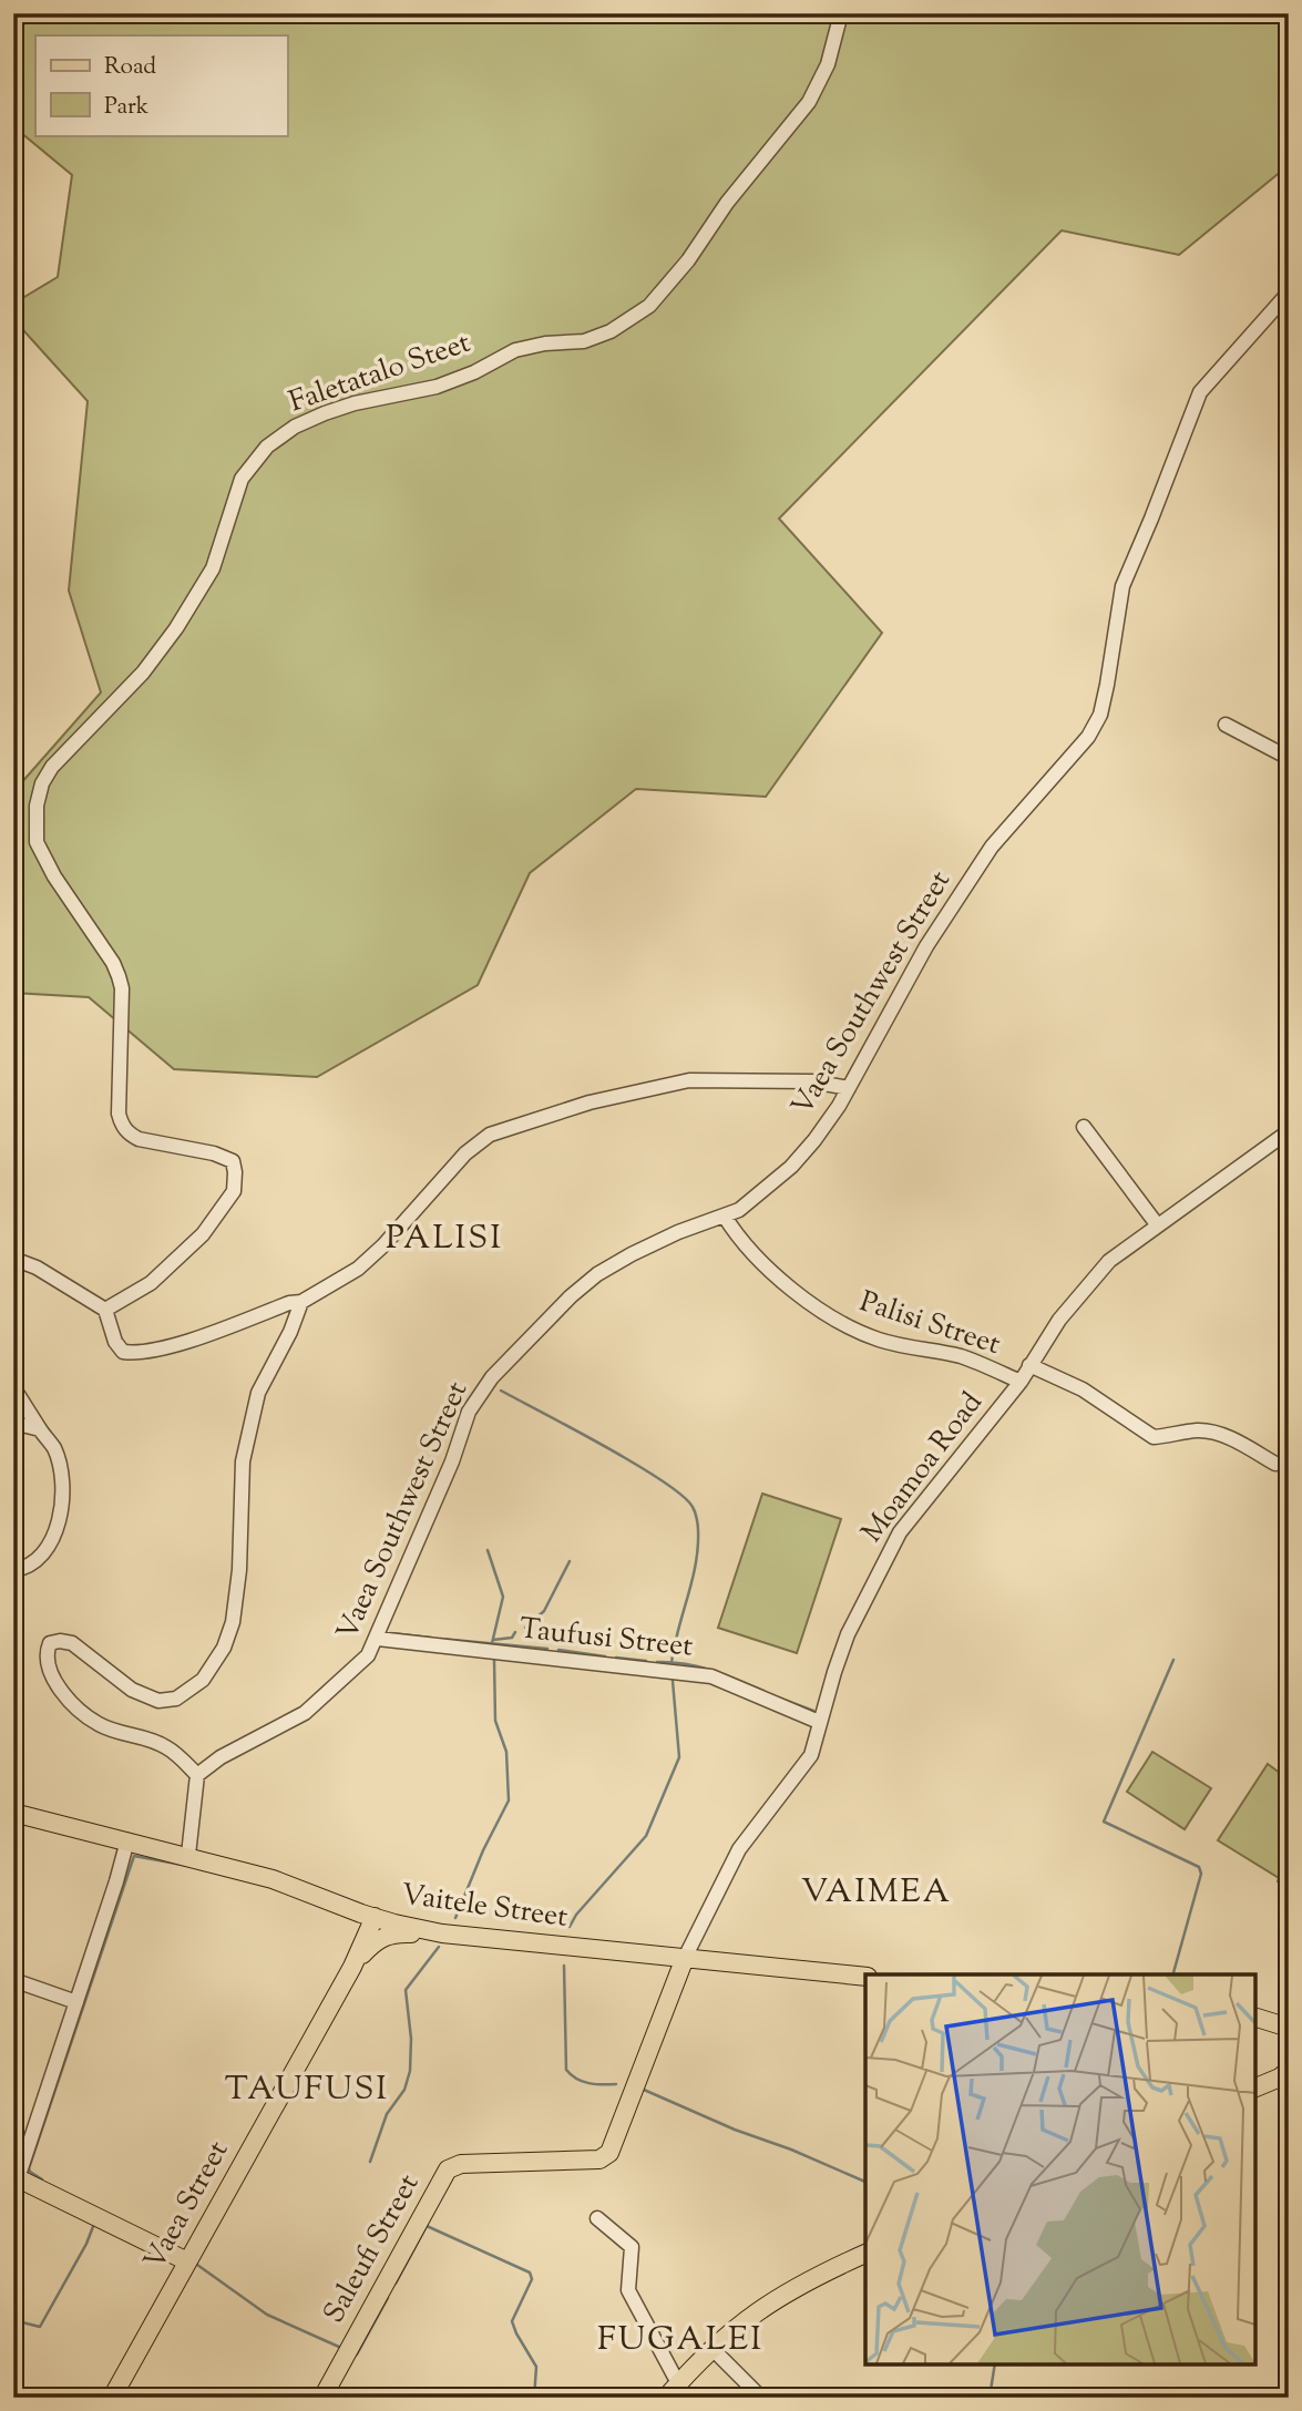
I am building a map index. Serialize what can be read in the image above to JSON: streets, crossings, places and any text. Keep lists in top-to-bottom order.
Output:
{
  "streets": {
    "main road": ["Vaitele Street", "Vaea Street", "Saleufi Street"],
    "street": [
      "Faletatalo Steet",
      "Vaea Southwest Street",
      "Palisi Street",
      "Moamoa Road",
      "Taufusi Street"
    ]
  },
  "crossings": [
    ["Vaea Southwest Street", "Palisi Street"],
    ["Vaea Southwest Street", "Taufusi Street"],
    ["Palisi Street", "Moamoa Road"],
    ["Moamoa Road", "Taufusi Street"],
    ["Moamoa Road", "Vaitele Street"],
    ["Moamoa Road", "Saleufi Street"],
    ["Vaitele Street", "Vaea Street"],
    ["Vaitele Street", "Saleufi Street"]
  ],
  "districts": [
    "PALISI",
    "VAIMEA",
    "TAUFUSI",
    "FUGALEI"
  ],
  "legend": ["Road", "Park"]
}
